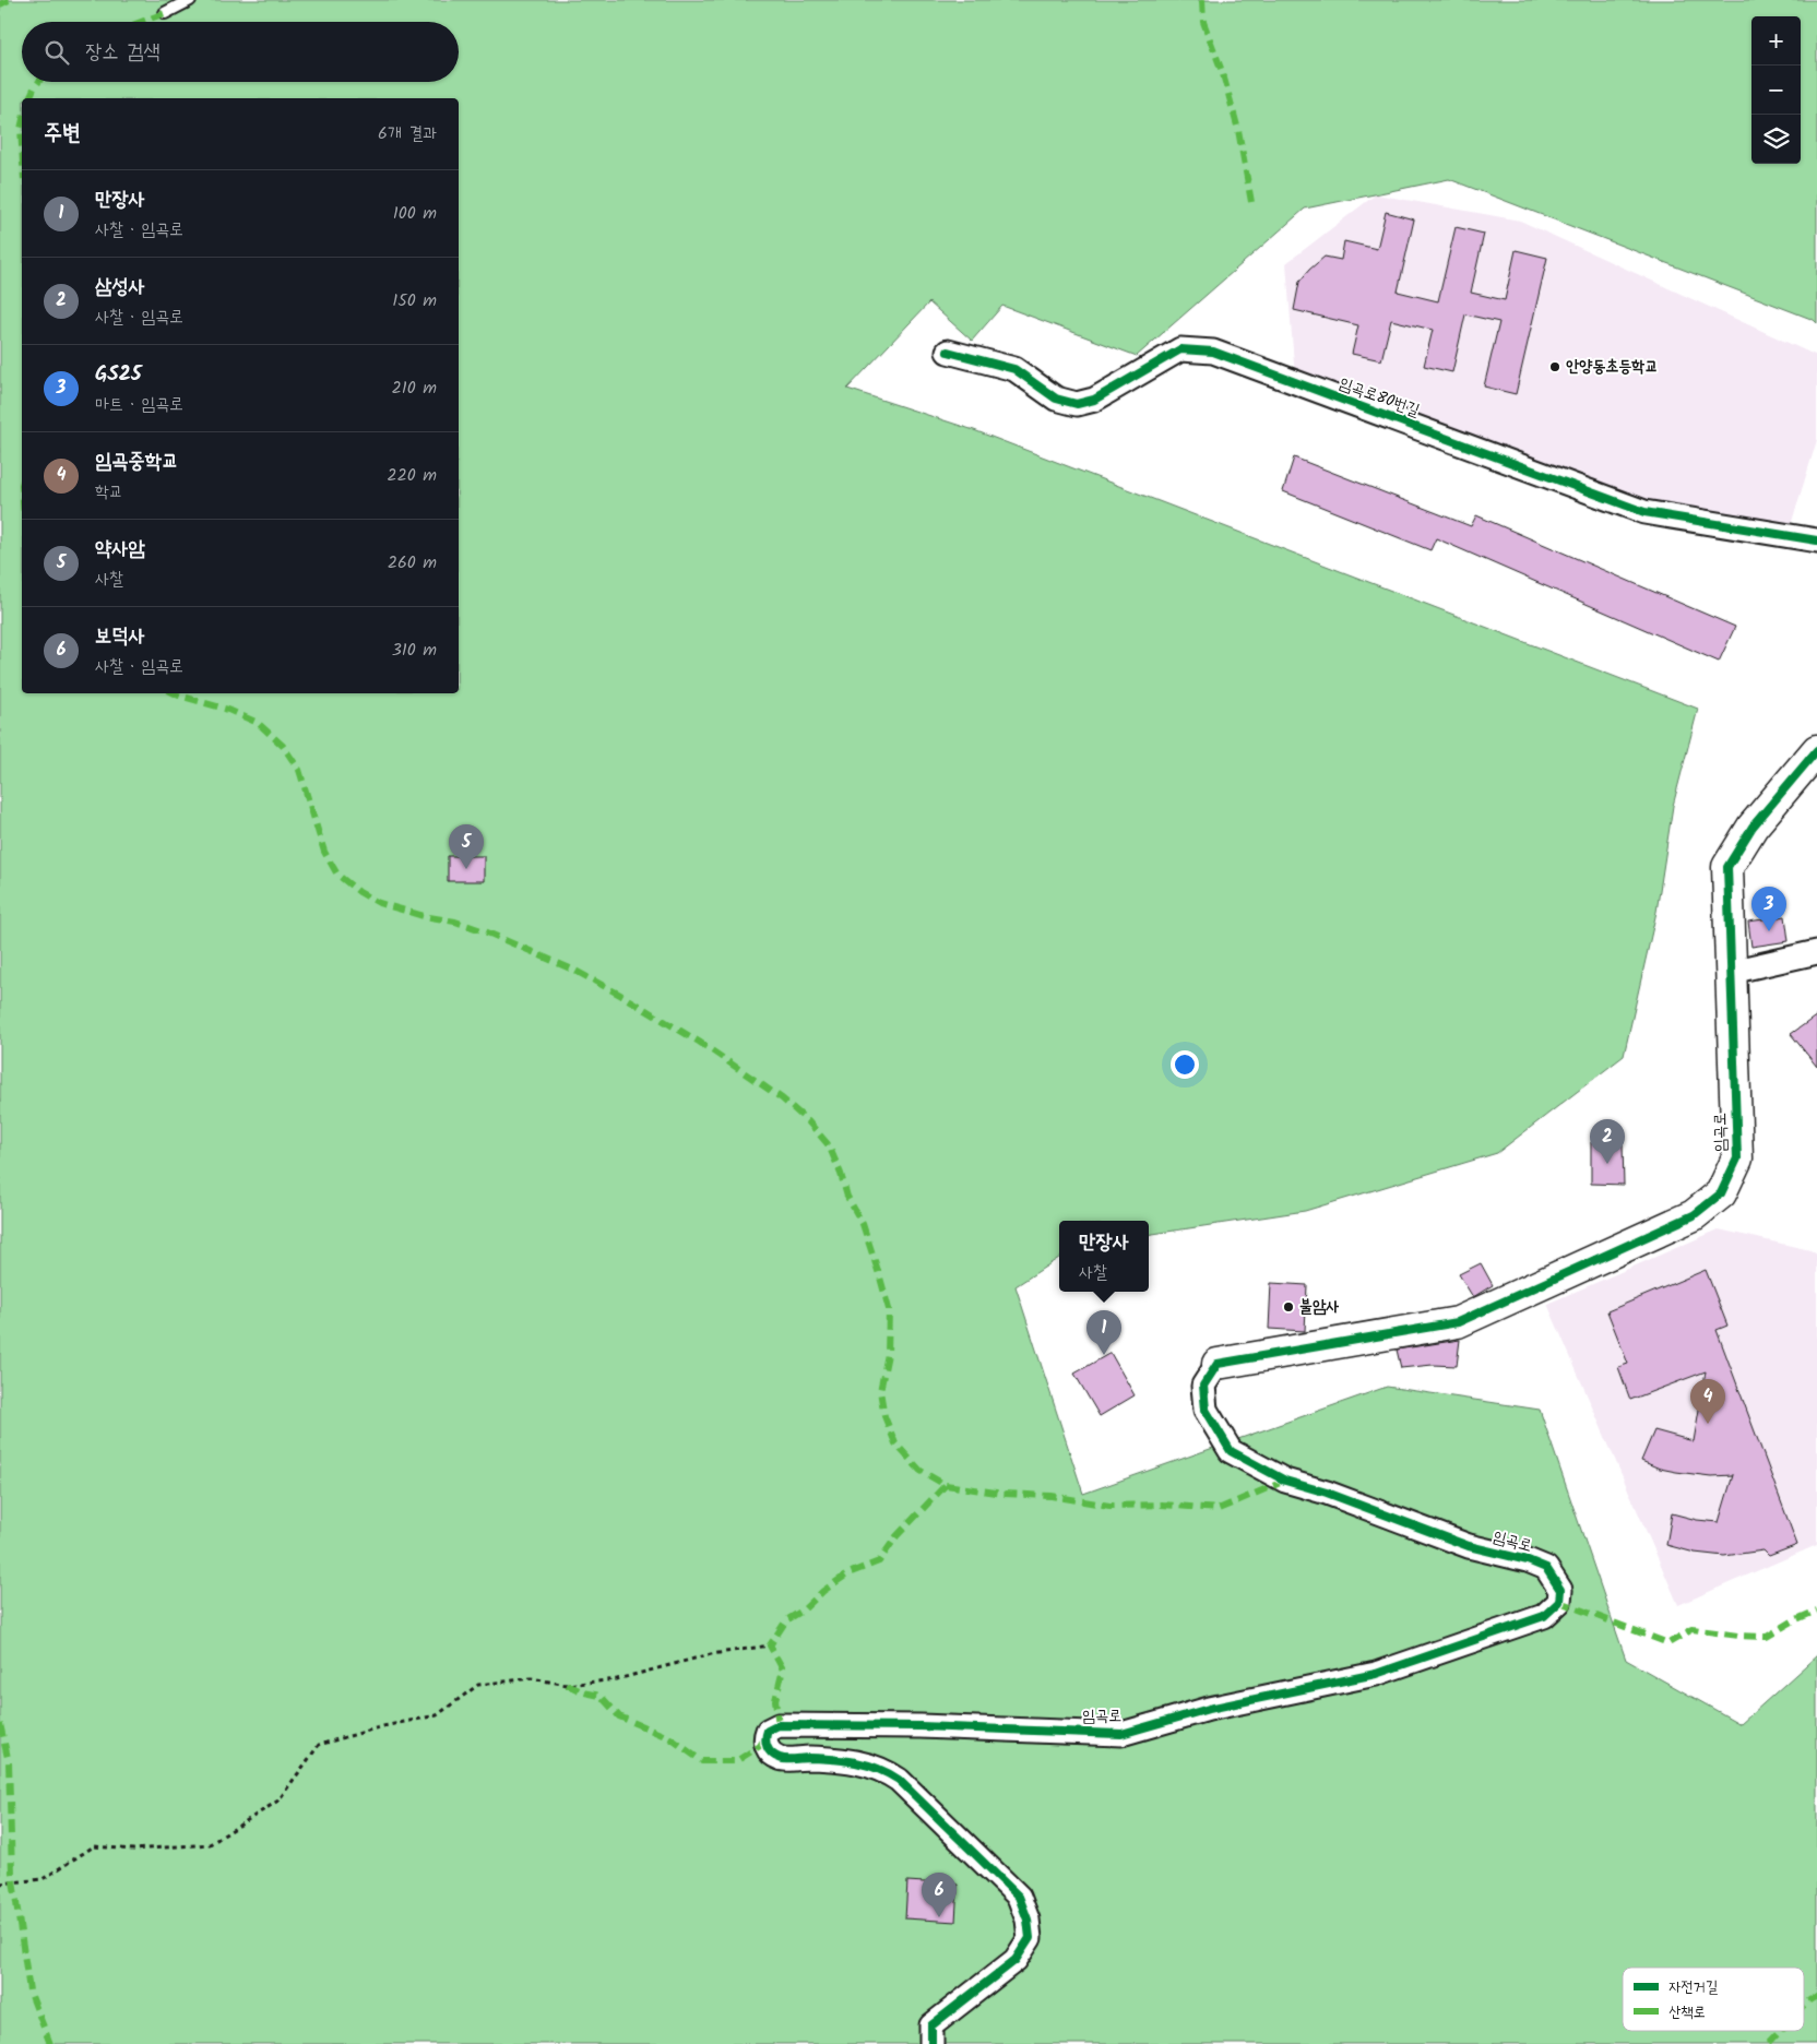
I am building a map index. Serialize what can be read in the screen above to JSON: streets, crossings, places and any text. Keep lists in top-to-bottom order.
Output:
{
  "streets": {
    "street": ["임곡로80번길", "임곡로"]
  },
  "places": ["안양동초등학교", "불암사"],
  "legend": ["자전거길", "산책로"],
  "page": {
    "map_buttons": ["+", "−"],
    "search": "장소 검색",
    "heading": ["주변", "6개 결과"],
    "list": [
      {
        "mark": "1",
        "name": "만장사",
        "note": "사찰 · 임곡로",
        "value": "100 m"
      },
      {
        "mark": "2",
        "name": "삼성사",
        "note": "사찰 · 임곡로",
        "value": "150 m"
      },
      {
        "mark": "3",
        "name": "GS25",
        "note": "마트 · 임곡로",
        "value": "210 m"
      },
      {
        "mark": "4",
        "name": "임곡중학교",
        "note": "학교",
        "value": "220 m"
      },
      {
        "mark": "5",
        "name": "약사암",
        "note": "사찰",
        "value": "260 m"
      },
      {
        "mark": "6",
        "name": "보덕사",
        "note": "사찰 · 임곡로",
        "value": "310 m"
      }
    ],
    "pins": [
      "5",
      "3",
      "2",
      "1",
      "4",
      "6"
    ],
    "popup": ["만장사", "사찰"]
  }
}
